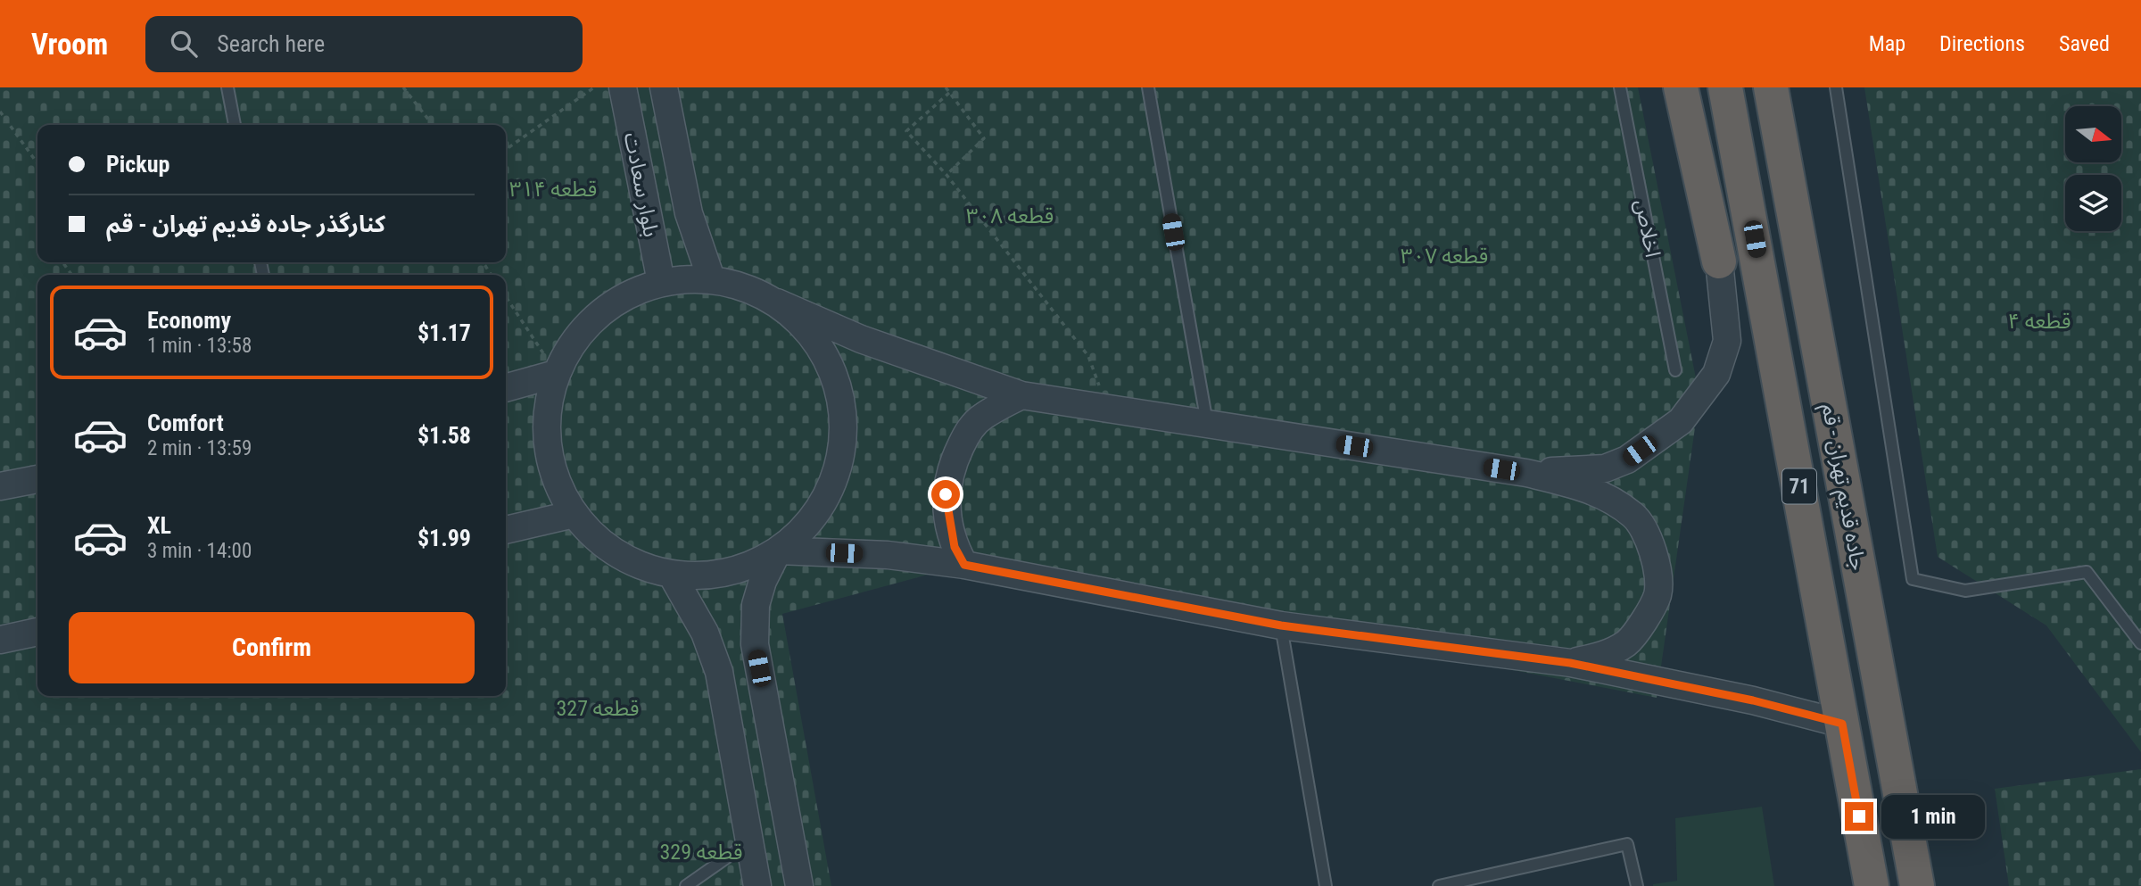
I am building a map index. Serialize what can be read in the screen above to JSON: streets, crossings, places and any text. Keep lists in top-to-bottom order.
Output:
{
  "streets": {
    "highway": ["71", "جاده قدیم تهران - قم"],
    "street": ["بلوار سعادت"],
    "lane": ["اخلاص"]
  },
  "parks": [
    "قطعه ۳۱۴",
    "قطعه ۳۰۸",
    "قطعه ۳۰۷",
    "قطعه ۴",
    "قطعه 327",
    "قطعه 329"
  ],
  "north": "right",
  "page": {
    "header": "Vroom",
    "search": "Search here",
    "nav": ["Map", "Directions", "Saved"],
    "banner": ["Pickup", "کنارگذر جاده قدیم تهران - قم"],
    "list": [
      {
        "name": "Economy",
        "note": "1 min · 13:58",
        "value": "$1.17"
      },
      {
        "name": "Comfort",
        "note": "2 min · 13:59",
        "value": "$1.58"
      },
      {
        "name": "XL",
        "note": "3 min · 14:00",
        "value": "$1.99"
      }
    ],
    "buttons": "Confirm",
    "bubble": "1 min"
  }
}
